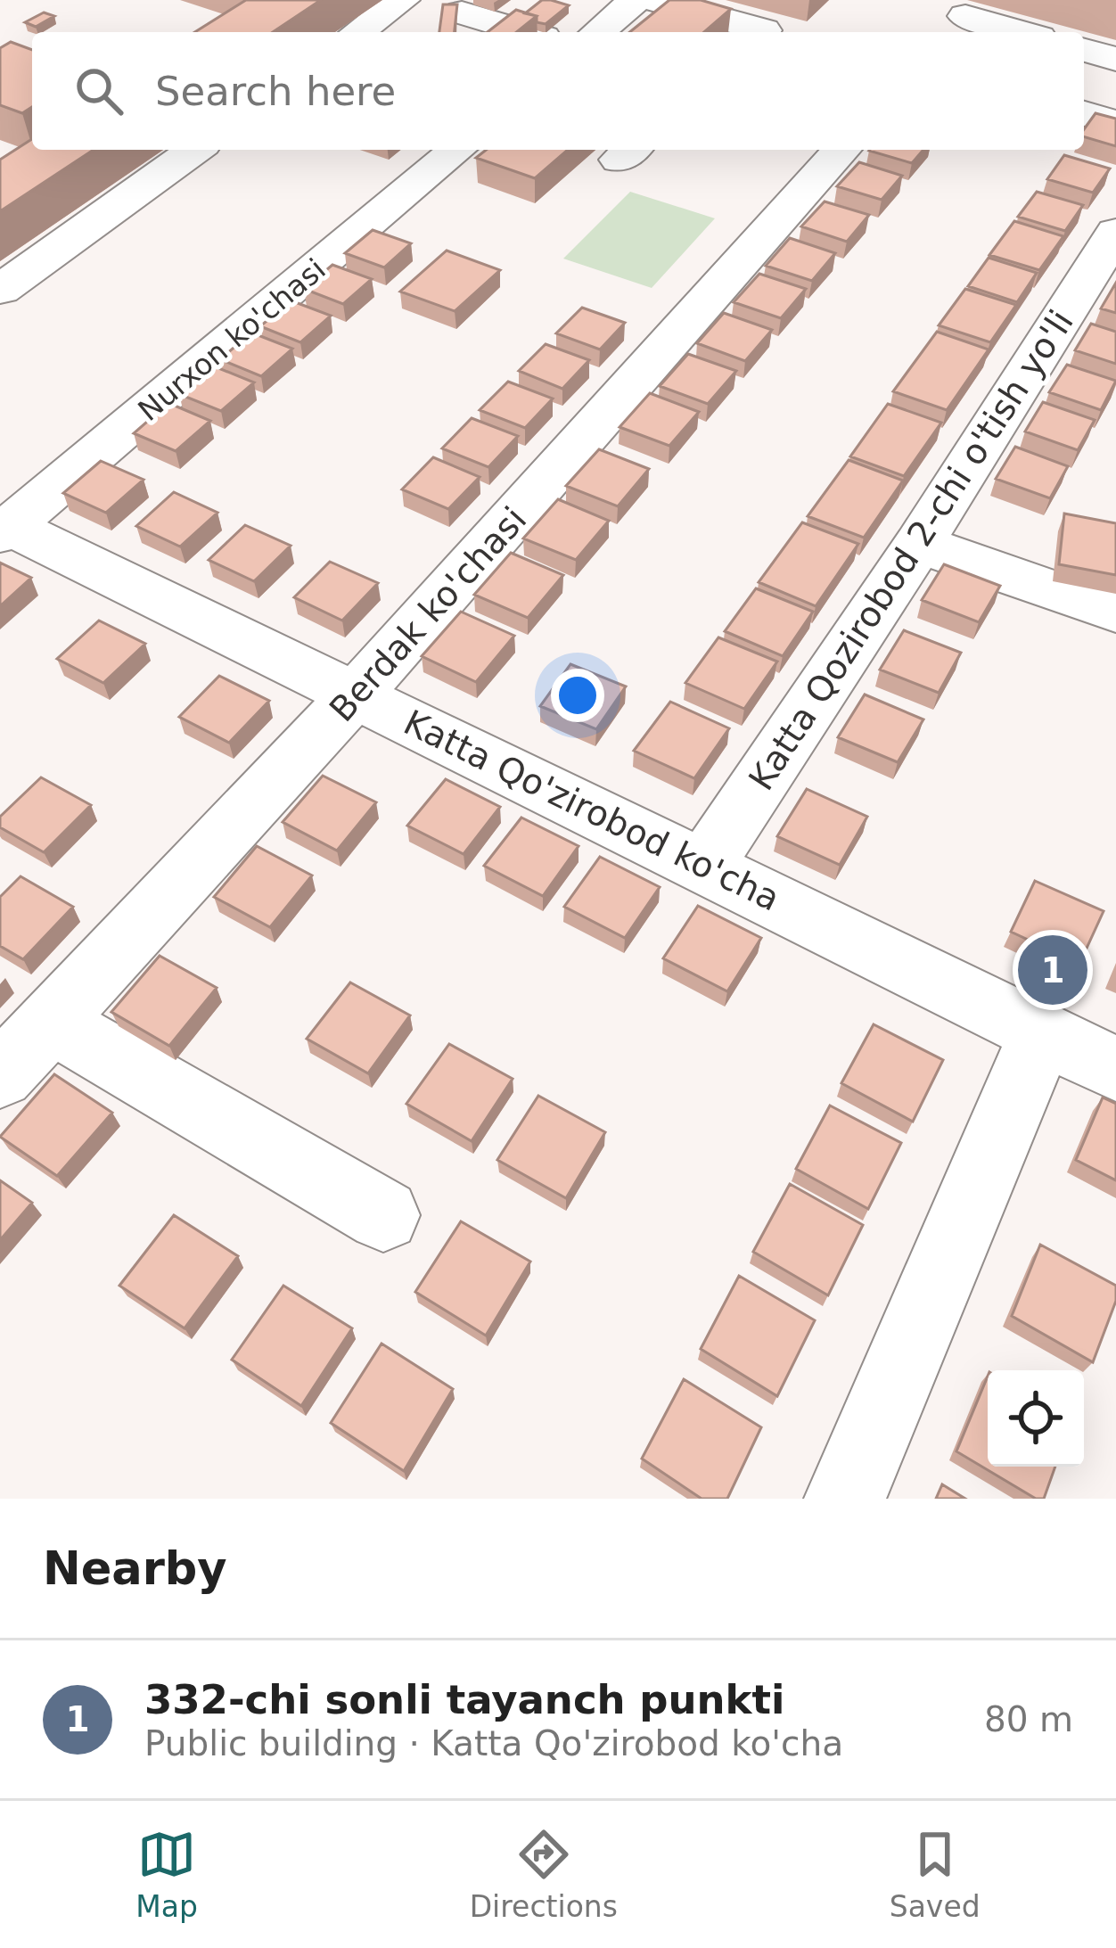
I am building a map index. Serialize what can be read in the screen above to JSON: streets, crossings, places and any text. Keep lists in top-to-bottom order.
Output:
{
  "streets": {
    "street": [
      "Nurxon ko'chasi",
      "Katta Qozirobod 2-chi o'tish yo'li",
      "Berdak ko'chasi",
      "Katta Qo'zirobod ko'cha"
    ]
  },
  "crossings": [
    ["Nurxon ko'chasi", "Katta Qo'zirobod ko'cha"],
    ["Katta Qozirobod 2-chi o'tish yo'li", "Katta Qo'zirobod ko'cha"],
    ["Berdak ko'chasi", "Katta Qo'zirobod ko'cha"]
  ],
  "page": {
    "search": "Search here",
    "pins": "1",
    "heading": "Nearby",
    "list": [
      {
        "mark": "1",
        "name": "332-chi sonli tayanch punkti",
        "note": "Public building · Katta Qo'zirobod ko'cha",
        "value": "80 m"
      }
    ],
    "nav": ["Map", "Directions", "Saved"]
  }
}
